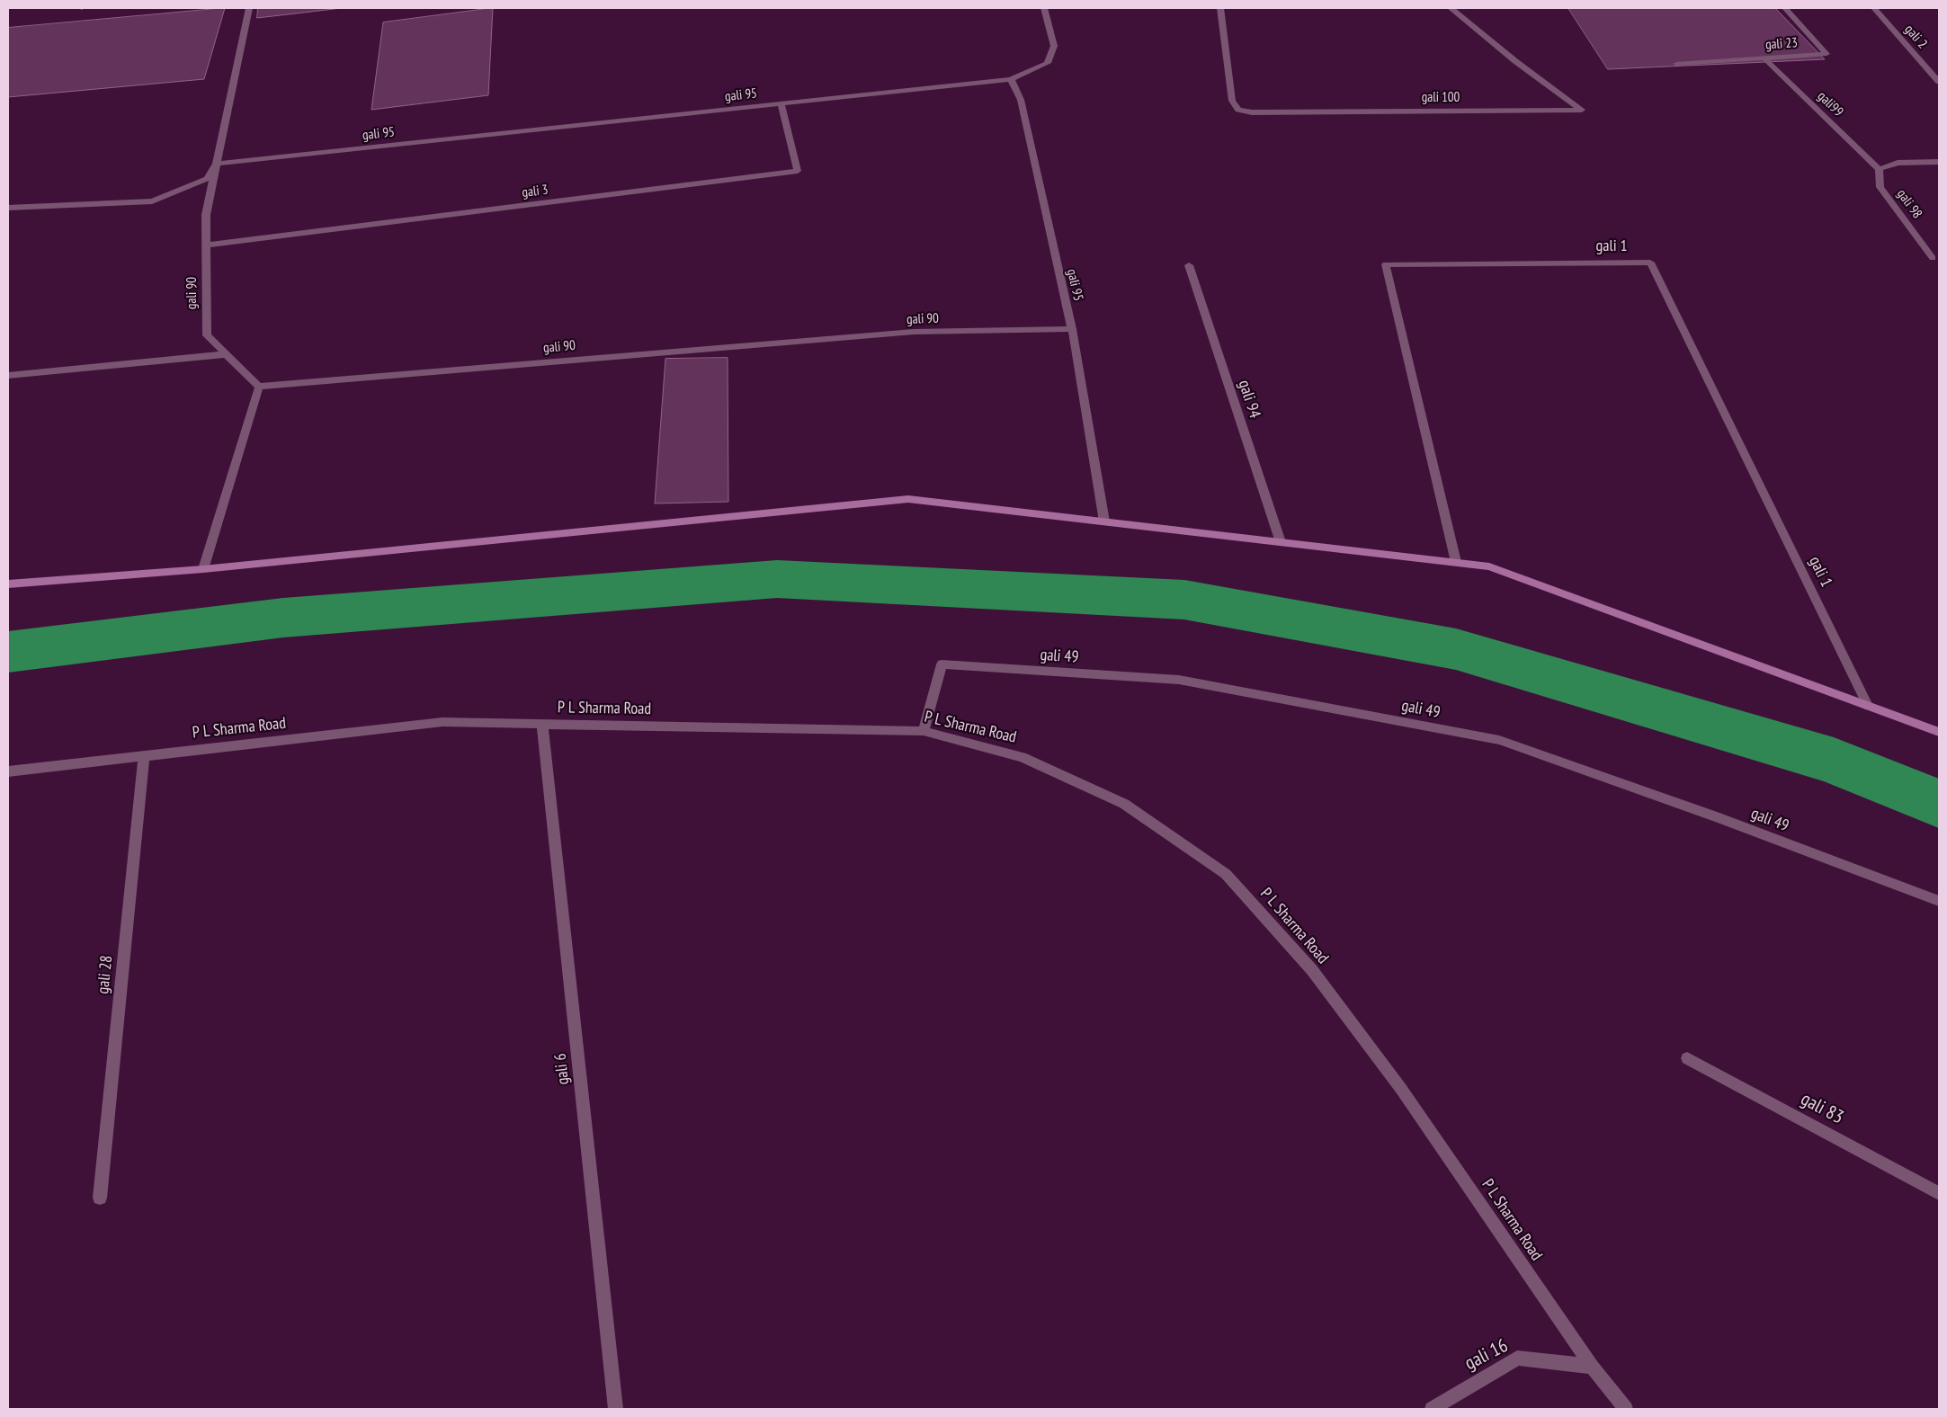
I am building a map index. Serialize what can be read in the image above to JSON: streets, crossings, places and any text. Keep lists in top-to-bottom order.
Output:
{
  "streets": {
    "street": [
      "gali 2",
      "gali 23",
      "gali 95",
      "gali 100",
      "gali99",
      "gali 3",
      "gali 98",
      "gali 1",
      "gali 90",
      "gali 94",
      "gali 49",
      "P L Sharma Road",
      "gali 28",
      "gali 6",
      "gali 83",
      "gali 16"
    ]
  },
  "crossings": [
    ["gali 23", "gali99"],
    ["gali 95", "gali 3"],
    ["gali 95", "gali 90"],
    ["gali99", "gali 98"],
    ["gali 3", "gali 90"],
    ["gali 49", "P L Sharma Road"],
    ["P L Sharma Road", "gali 28"],
    ["P L Sharma Road", "gali 6"],
    ["P L Sharma Road", "gali 16"]
  ]
}
